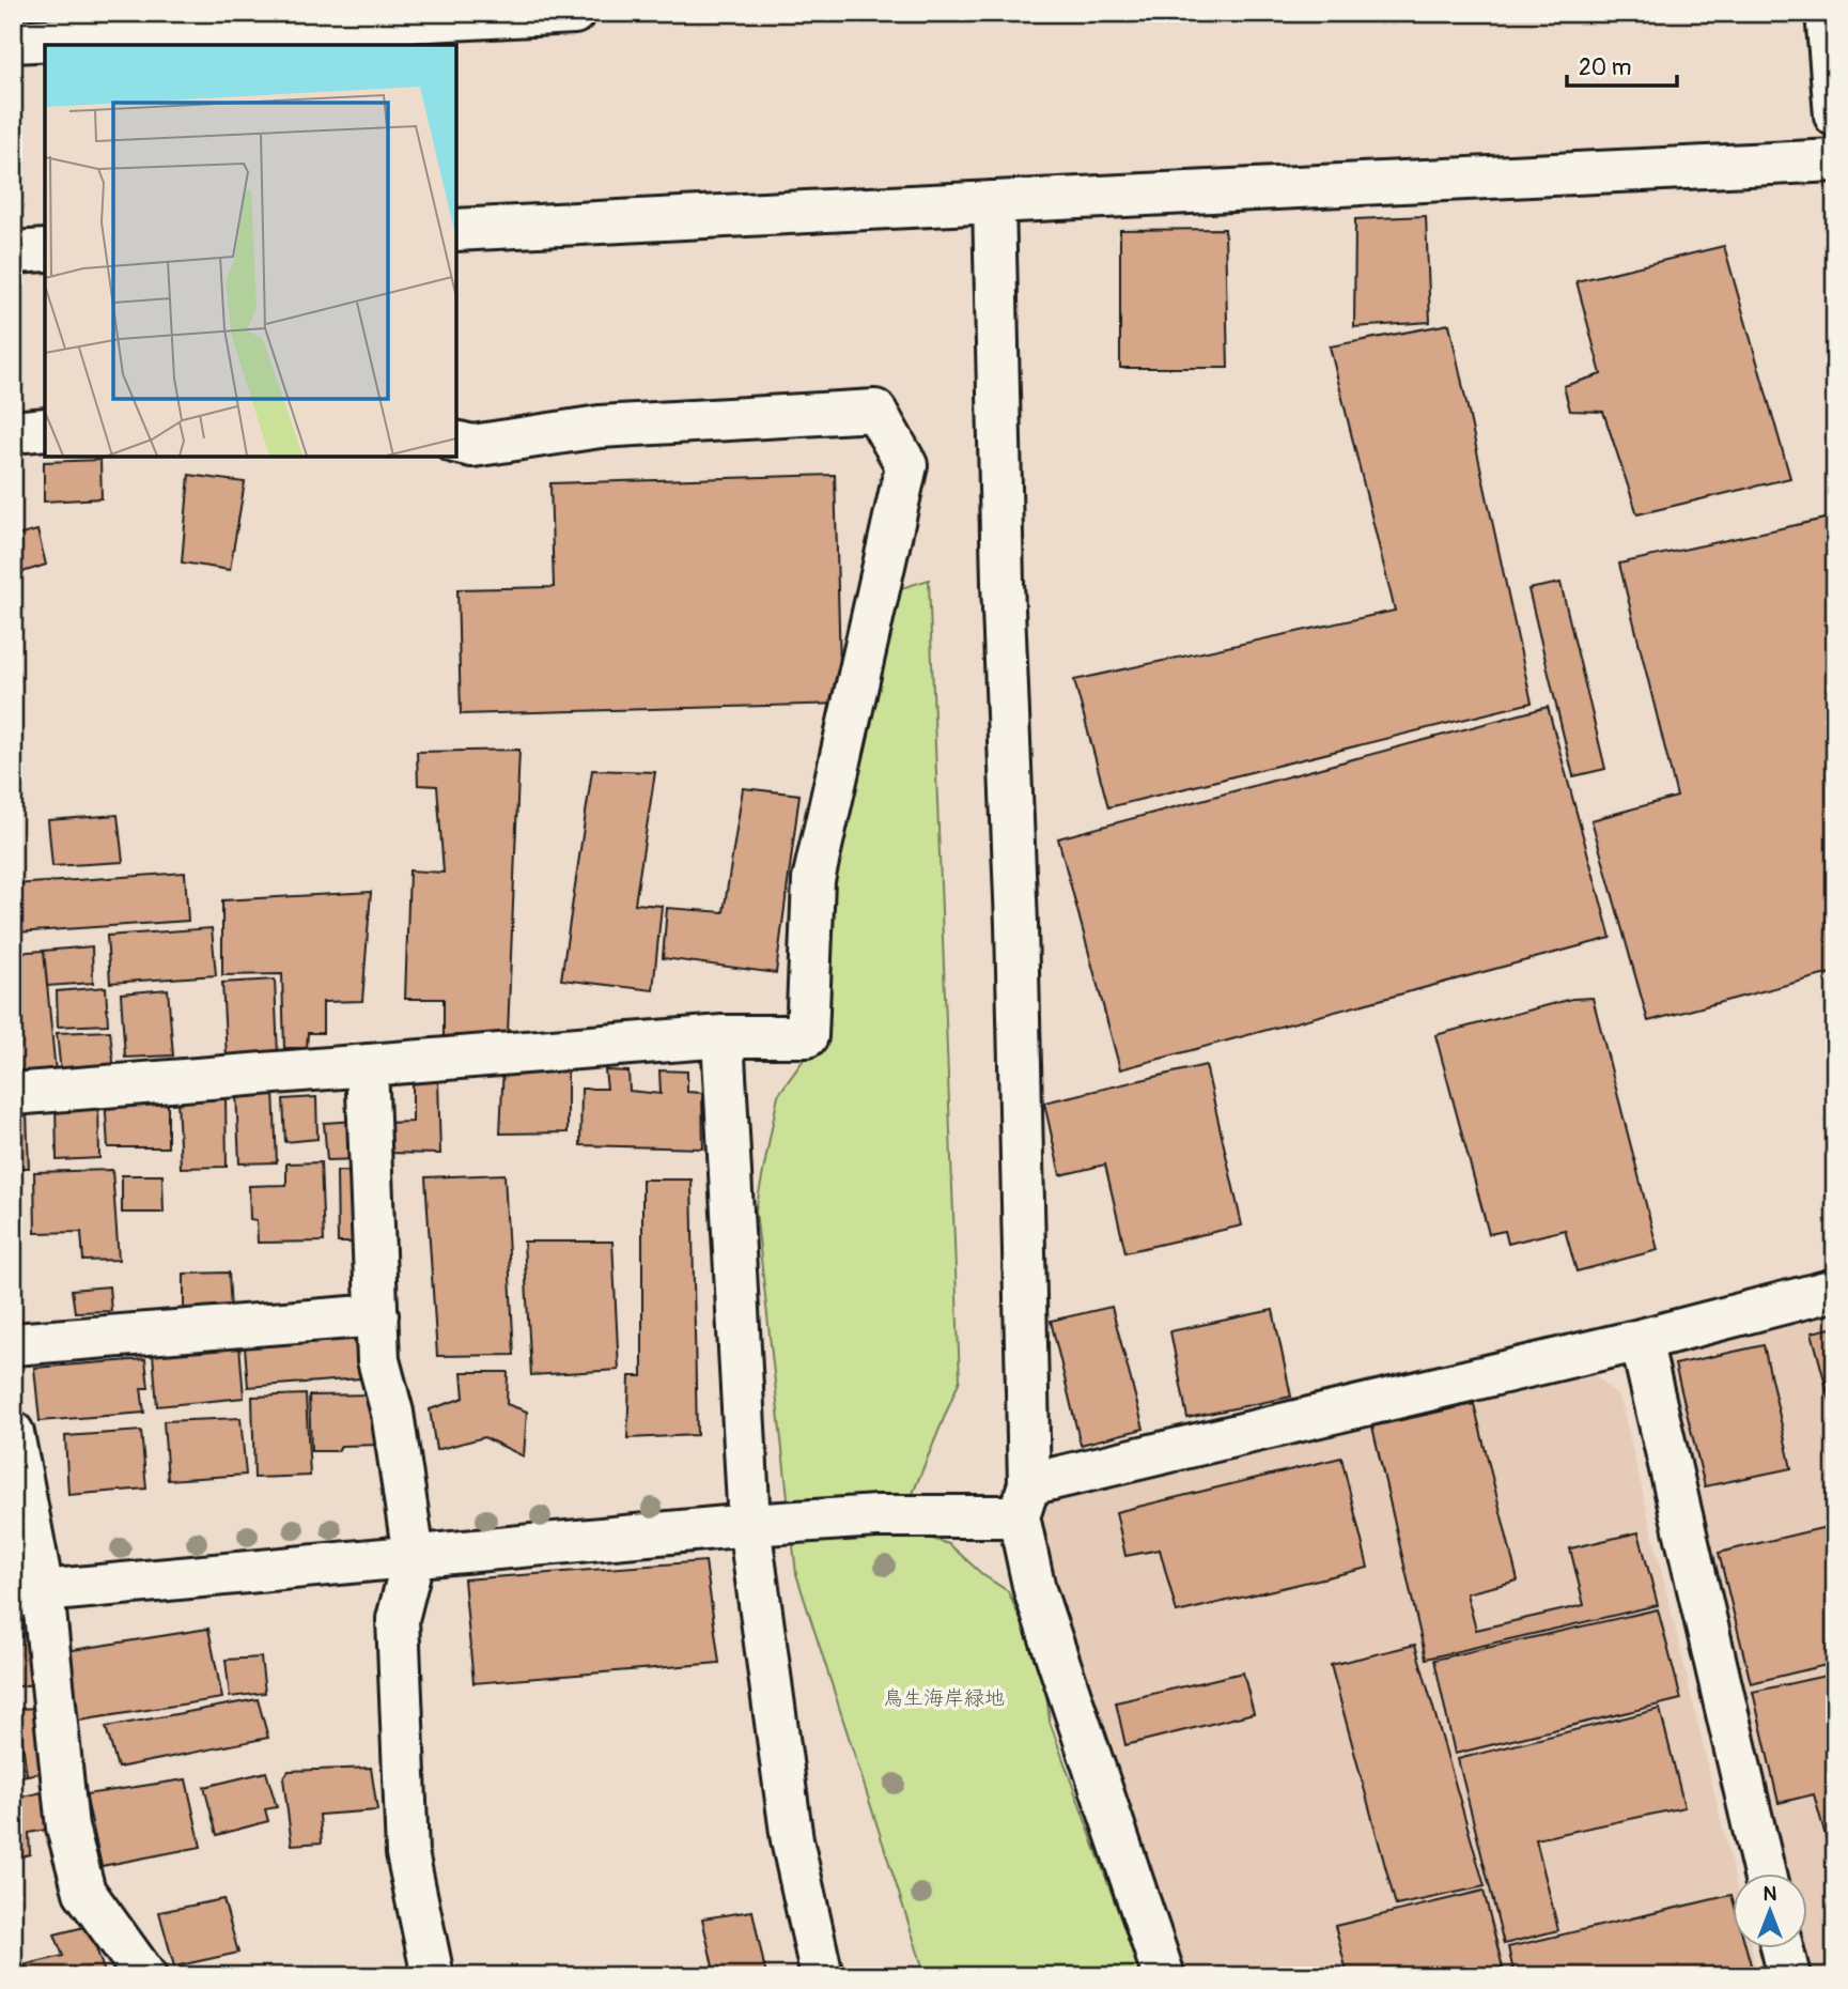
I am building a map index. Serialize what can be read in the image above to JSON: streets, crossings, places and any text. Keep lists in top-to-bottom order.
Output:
{
  "parks": ["鳥生海岸緑地"],
  "scale_bar": "20 m",
  "north": "top"
}
